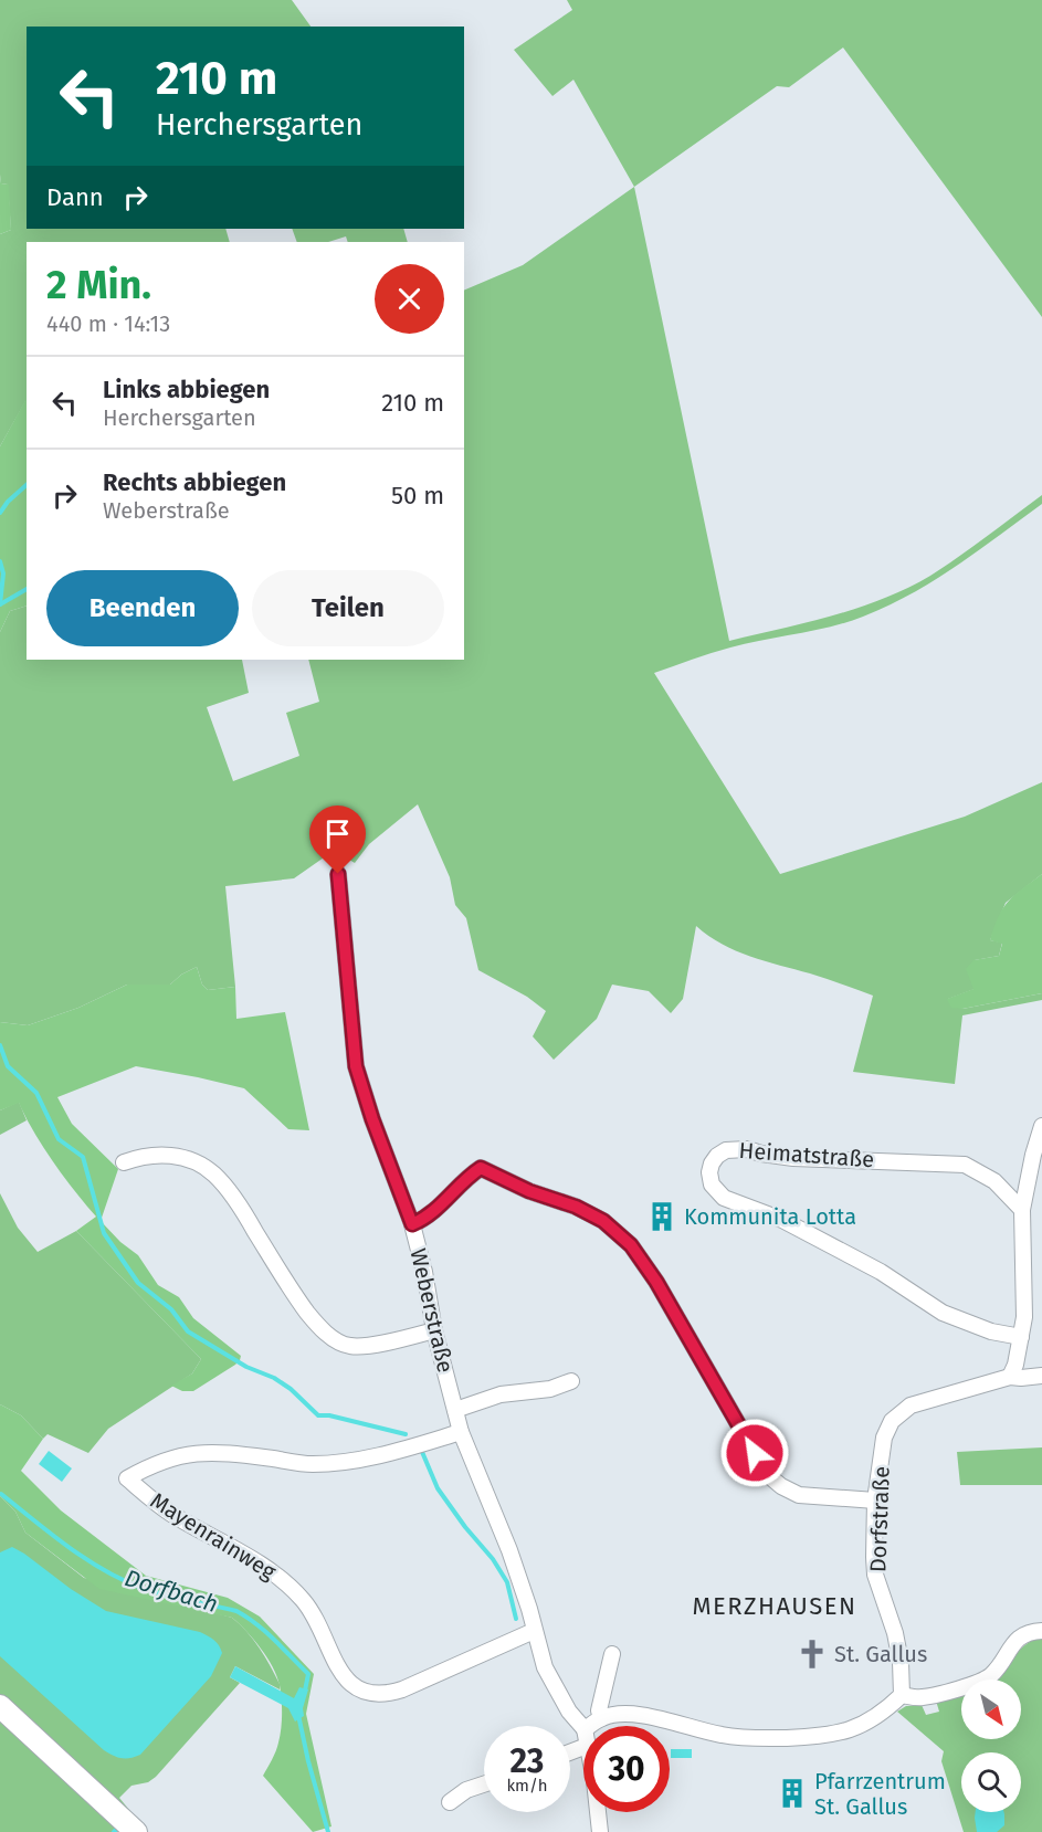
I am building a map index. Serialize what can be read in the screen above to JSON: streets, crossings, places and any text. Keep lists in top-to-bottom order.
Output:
{
  "streets": {
    "street": [
      "Heimatstraße",
      "Weberstraße",
      "Dorfstraße",
      "Mayenrainweg"
    ]
  },
  "crossings": [
    ["Weberstraße", "Mayenrainweg"]
  ],
  "districts": ["MERZHAUSEN"],
  "water": ["Dorfbach"],
  "places": {
    "building": ["Kommunita Lotta", "Pfarrzentrum St. Gallus"],
    "church": ["St. Gallus"]
  },
  "north": "bottom right",
  "page": {
    "turn": ["210 m", "Herchersgarten"],
    "then": "Dann",
    "heading": ["2 Min.", "440 m · 14:13"],
    "list": [
      {
        "name": "Links abbiegen",
        "note": "Herchersgarten",
        "value": "210 m"
      },
      {
        "name": "Rechts abbiegen",
        "note": "Weberstraße",
        "value": "50 m"
      }
    ],
    "buttons": ["Beenden", "Teilen"],
    "speed": "23 km/h",
    "limit": "30"
  }
}
